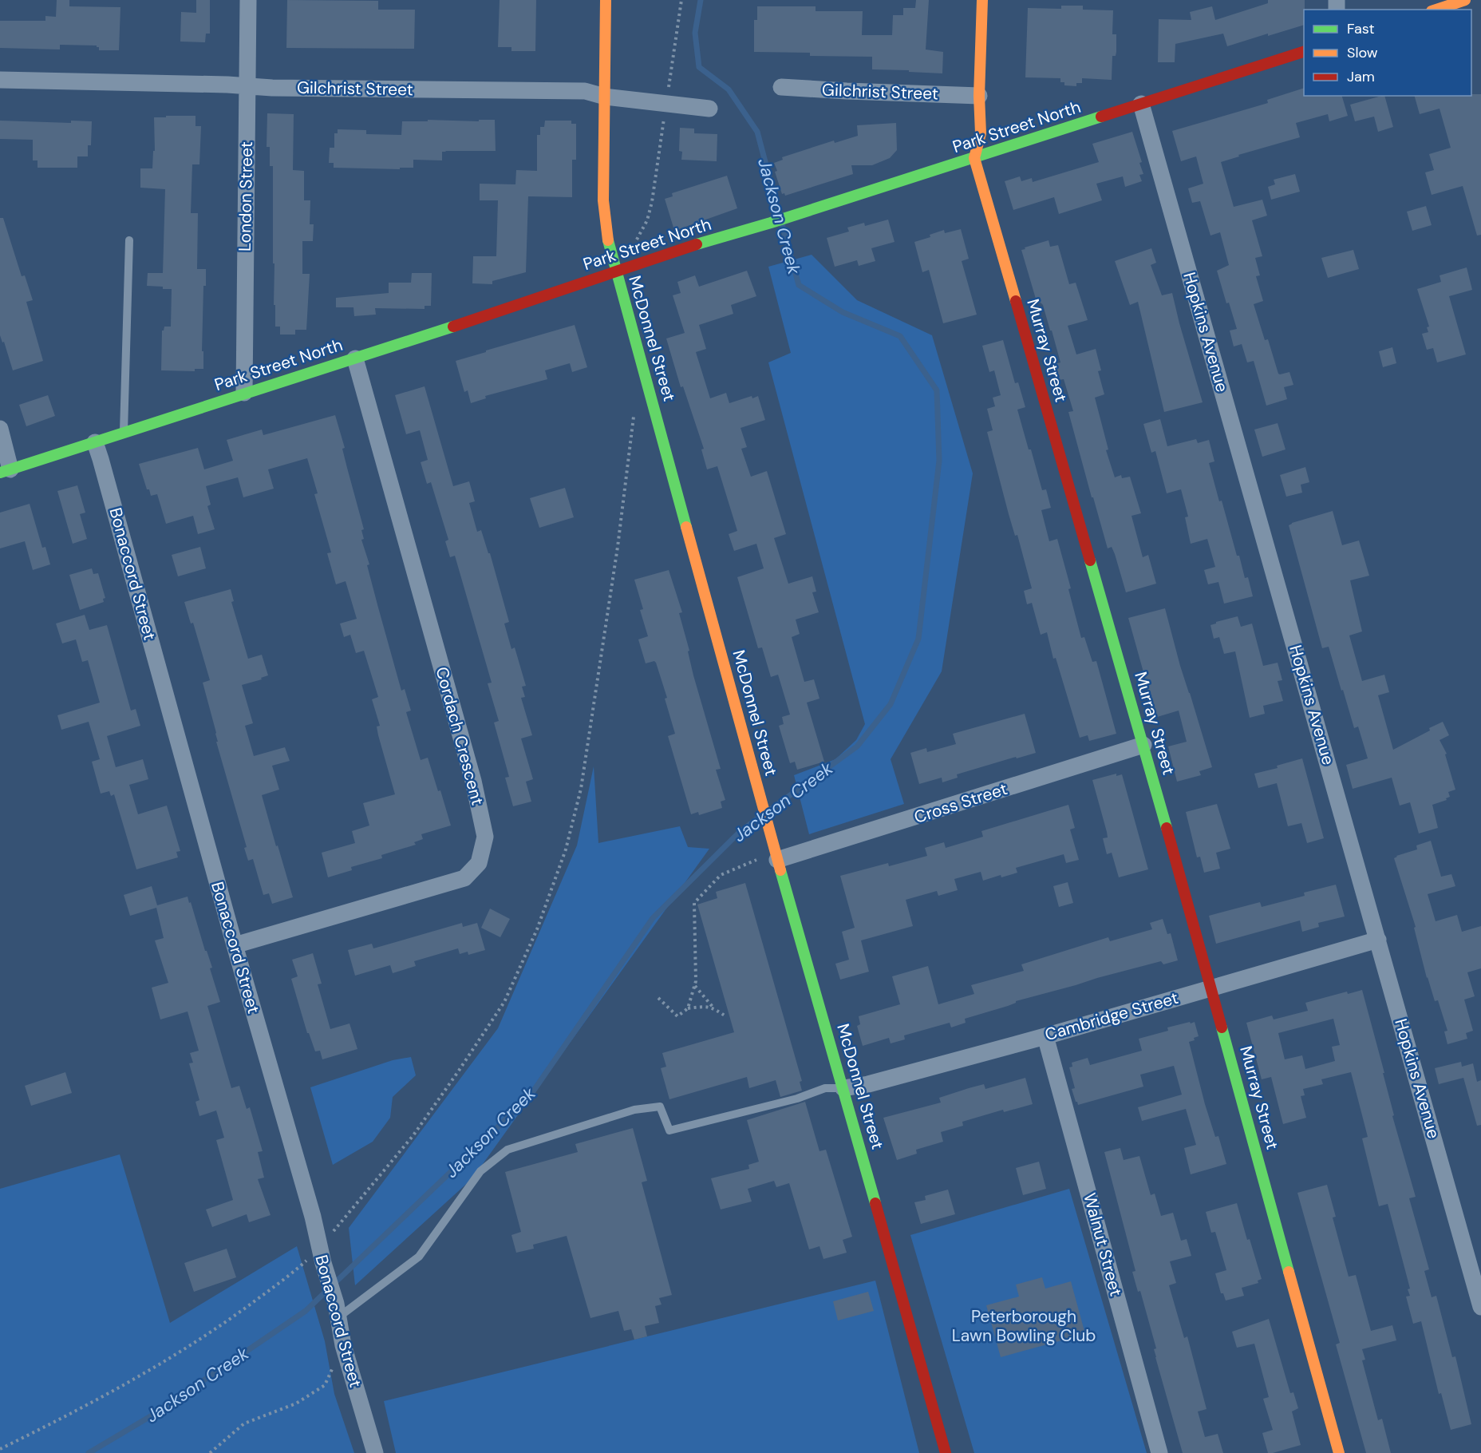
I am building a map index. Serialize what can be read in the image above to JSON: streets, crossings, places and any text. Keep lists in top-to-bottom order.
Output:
{
  "streets": {
    "street": [
      "Gilchrist Street",
      "Park Street North",
      "London Street",
      "Hopkins Avenue",
      "McDonnel Street",
      "Murray Street",
      "Bonaccord Street",
      "Cordach Crescent",
      "Cross Street",
      "Cambridge Street",
      "Walnut Street"
    ]
  },
  "crossings": [
    ["Gilchrist Street", "London Street"],
    ["Gilchrist Street", "McDonnel Street"],
    ["Park Street North", "London Street"],
    ["Park Street North", "Hopkins Avenue"],
    ["Park Street North", "McDonnel Street"],
    ["Park Street North", "Murray Street"],
    ["Park Street North", "Bonaccord Street"],
    ["Park Street North", "Cordach Crescent"],
    ["Hopkins Avenue", "Cambridge Street"],
    ["McDonnel Street", "Cross Street"],
    ["McDonnel Street", "Cambridge Street"],
    ["Murray Street", "Cross Street"],
    ["Murray Street", "Cambridge Street"],
    ["Bonaccord Street", "Cordach Crescent"],
    ["Cambridge Street", "Walnut Street"]
  ],
  "water": ["Jackson Creek"],
  "parks": ["Peterborough Lawn Bowling Club"],
  "legend": ["Fast", "Slow", "Jam"]
}
